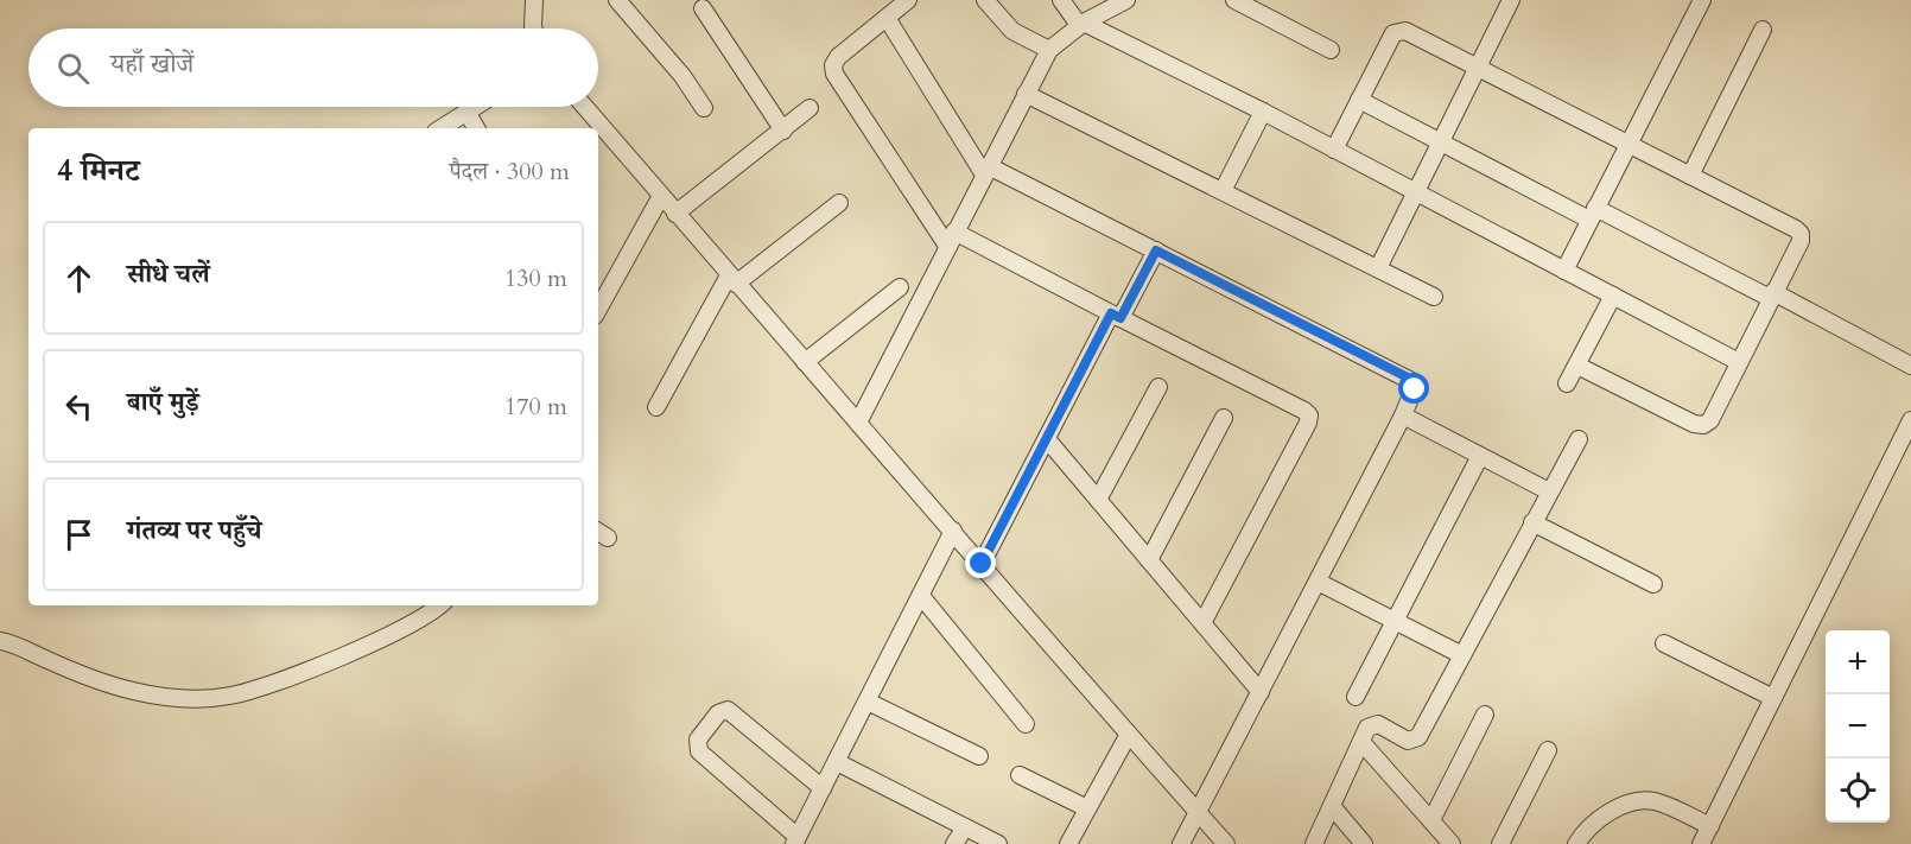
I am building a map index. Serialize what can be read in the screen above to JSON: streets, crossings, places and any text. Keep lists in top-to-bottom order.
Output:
{
  "page": {
    "search": "यहाँ खोजें",
    "heading": ["4 मिनट", "पैदल · 300 m"],
    "list": [
      ["सीधे चलें", "130 m"],
      ["बाएँ मुड़ें", "170 m"],
      "गंतव्य पर पहुँचे"
    ],
    "map_buttons": ["+", "−"]
  }
}
